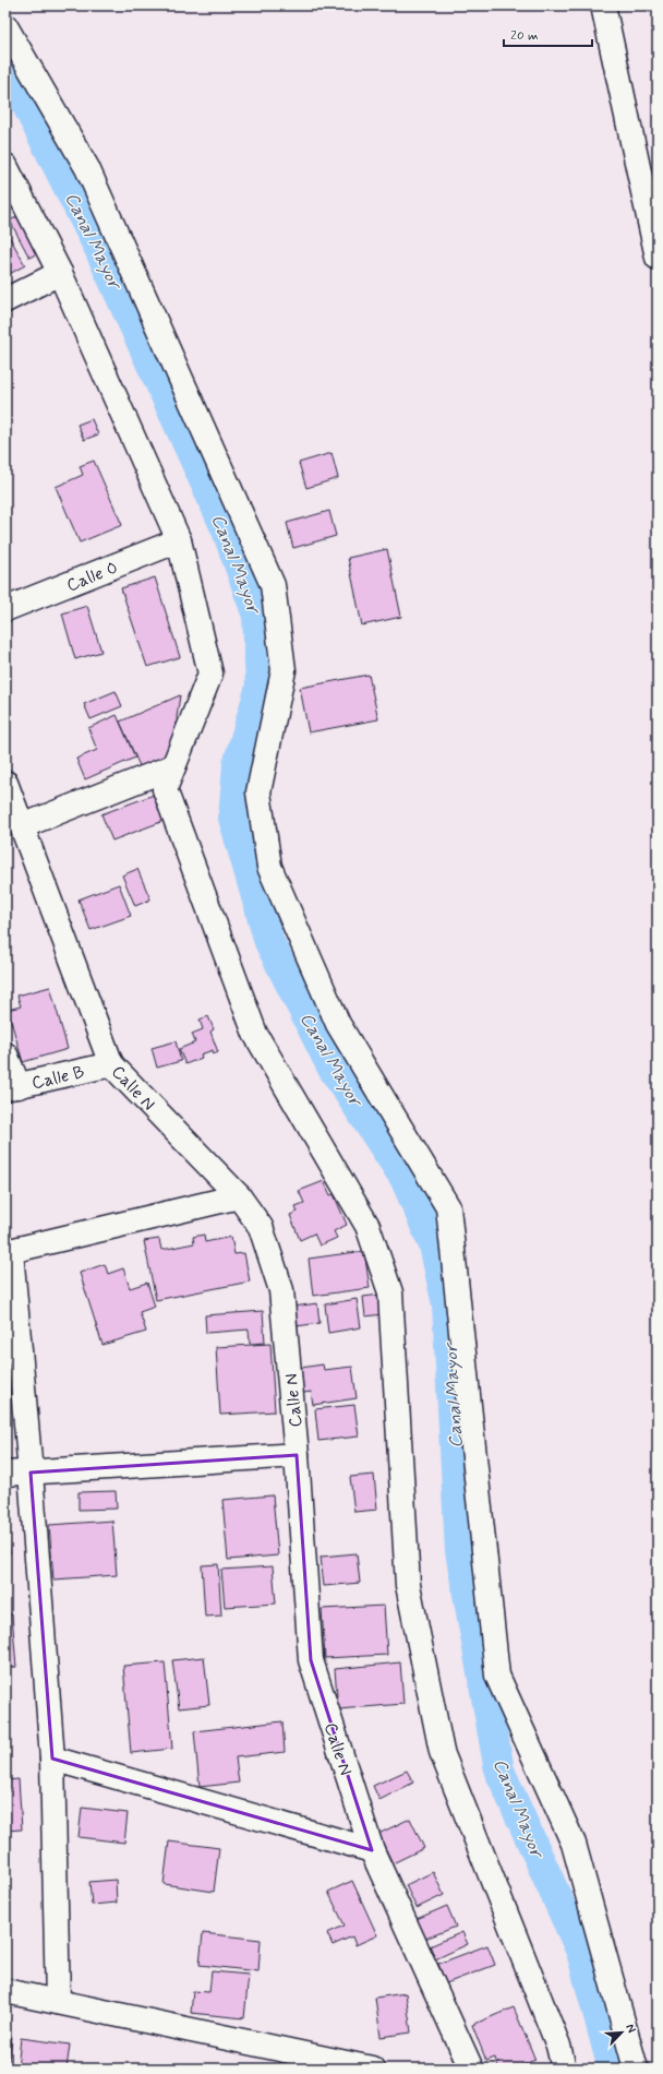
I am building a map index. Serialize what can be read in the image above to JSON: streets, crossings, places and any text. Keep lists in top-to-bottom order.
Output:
{
  "streets": {
    "street": ["Calle O", "Calle B", "Calle N"]
  },
  "crossings": [
    ["Calle B", "Calle N"]
  ],
  "water": ["Canal Mayor"],
  "scale_bar": "20 m",
  "north": "top right"
}
